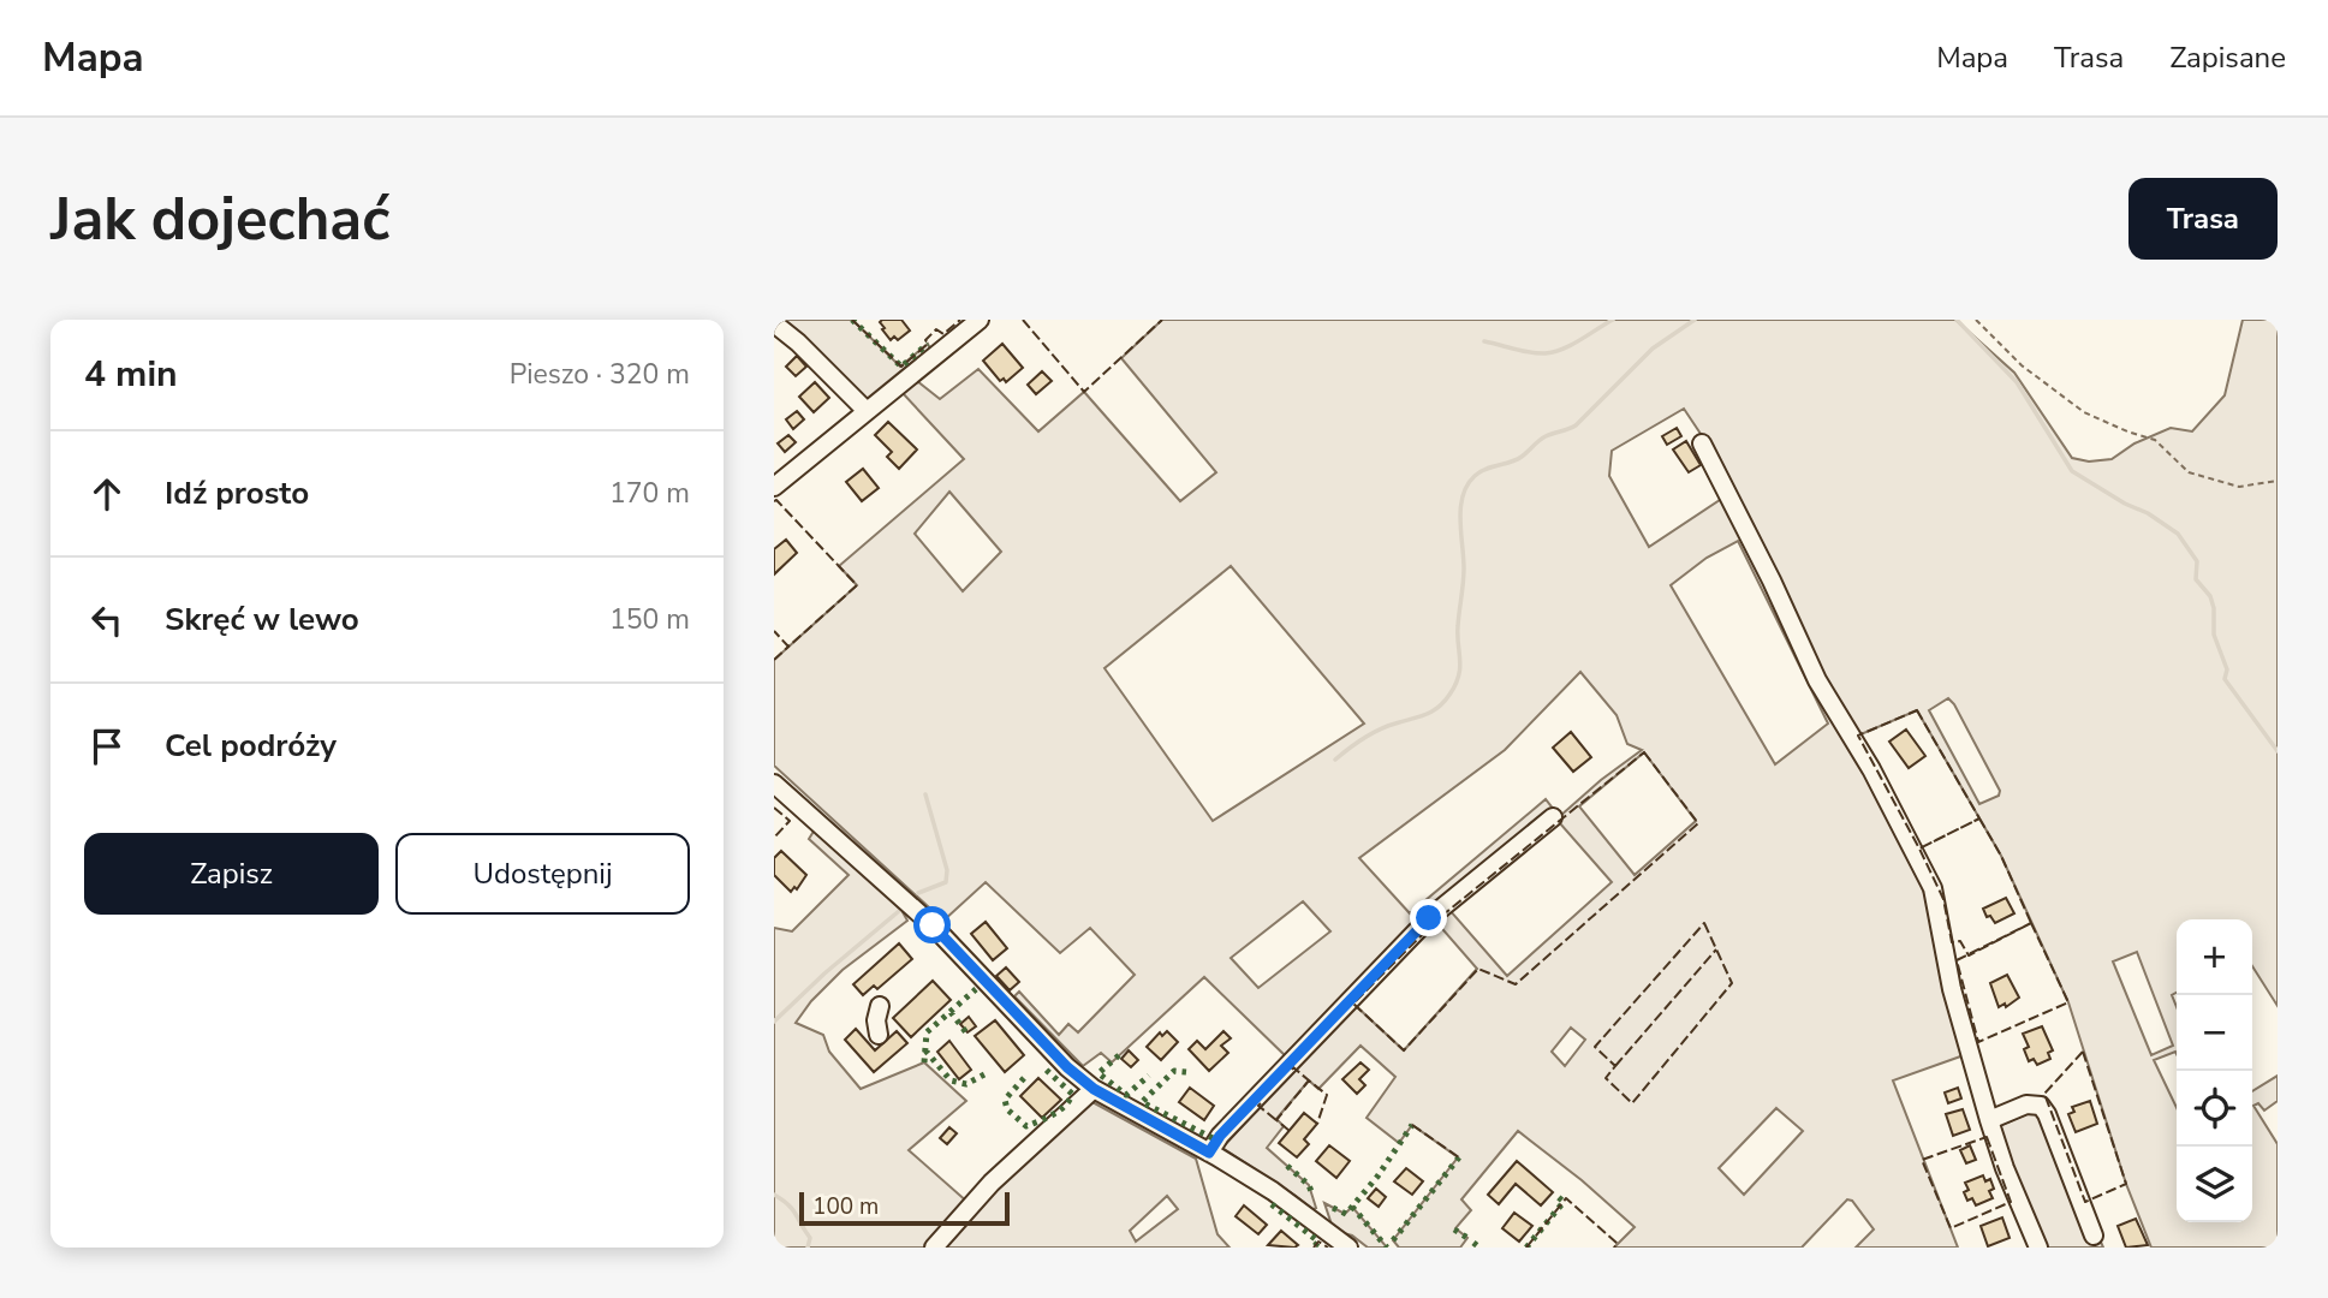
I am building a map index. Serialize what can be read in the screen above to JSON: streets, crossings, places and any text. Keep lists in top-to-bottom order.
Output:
{
  "scale_bar": "100 m",
  "page": {
    "header": "Mapa",
    "nav": ["Mapa", "Trasa", "Zapisane"],
    "buttons": [
      "Trasa",
      ["Zapisz", "Udostępnij"]
    ],
    "title": "Jak dojechać",
    "heading": ["4 min", "Pieszo · 320 m"],
    "list": [
      ["Idź prosto", "170 m"],
      ["Skręć w lewo", "150 m"],
      "Cel podróży"
    ],
    "map_buttons": ["+", "−"],
    "scale": "100 m"
  }
}
